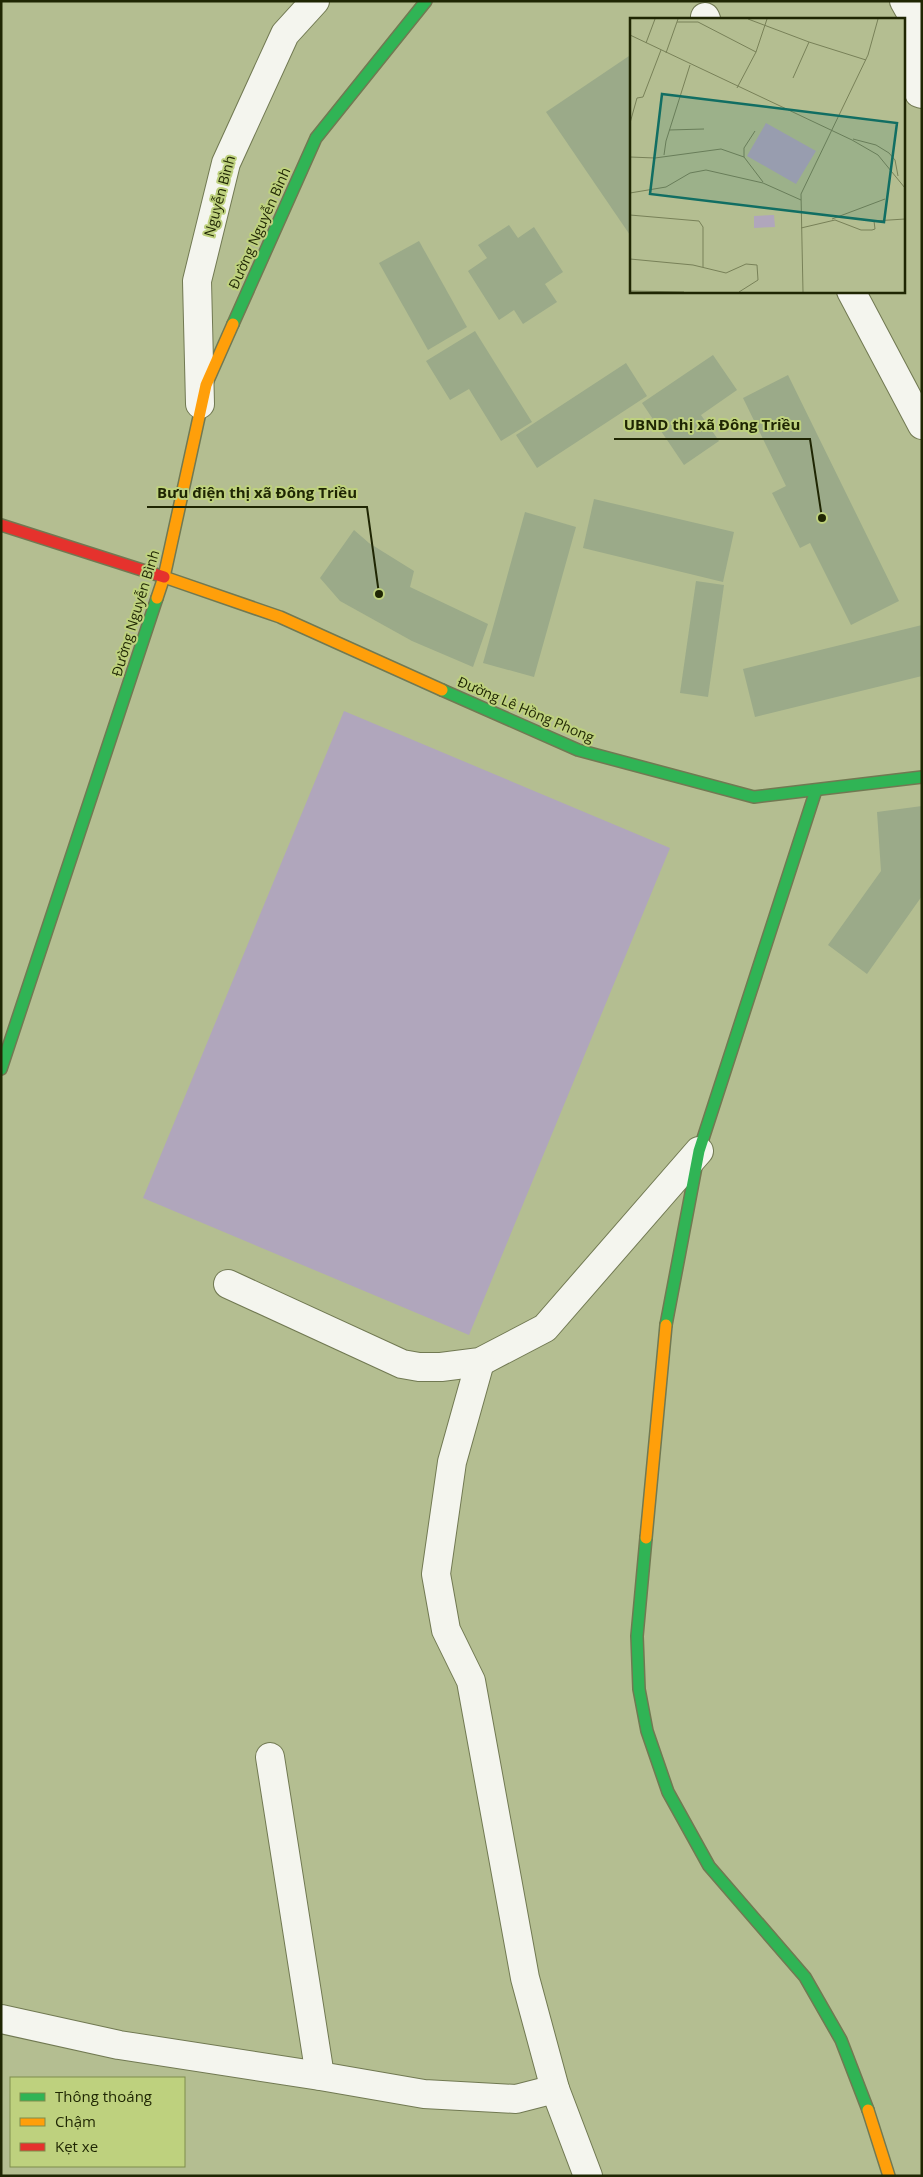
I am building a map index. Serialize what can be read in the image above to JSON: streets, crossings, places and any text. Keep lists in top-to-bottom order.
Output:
{
  "streets": {
    "street": ["Nguyễn Bình", "Đường Nguyễn Bình", "Đường Lê Hồng Phong"]
  },
  "crossings": [
    ["Nguyễn Bình", "Đường Nguyễn Bình"],
    ["Đường Nguyễn Bình", "Đường Lê Hồng Phong"]
  ],
  "places": ["UBND thị xã Đông Triều", "Bưu điện thị xã Đông Triều"],
  "legend": ["Thông thoáng", "Chậm", "Kẹt xe"]
}
